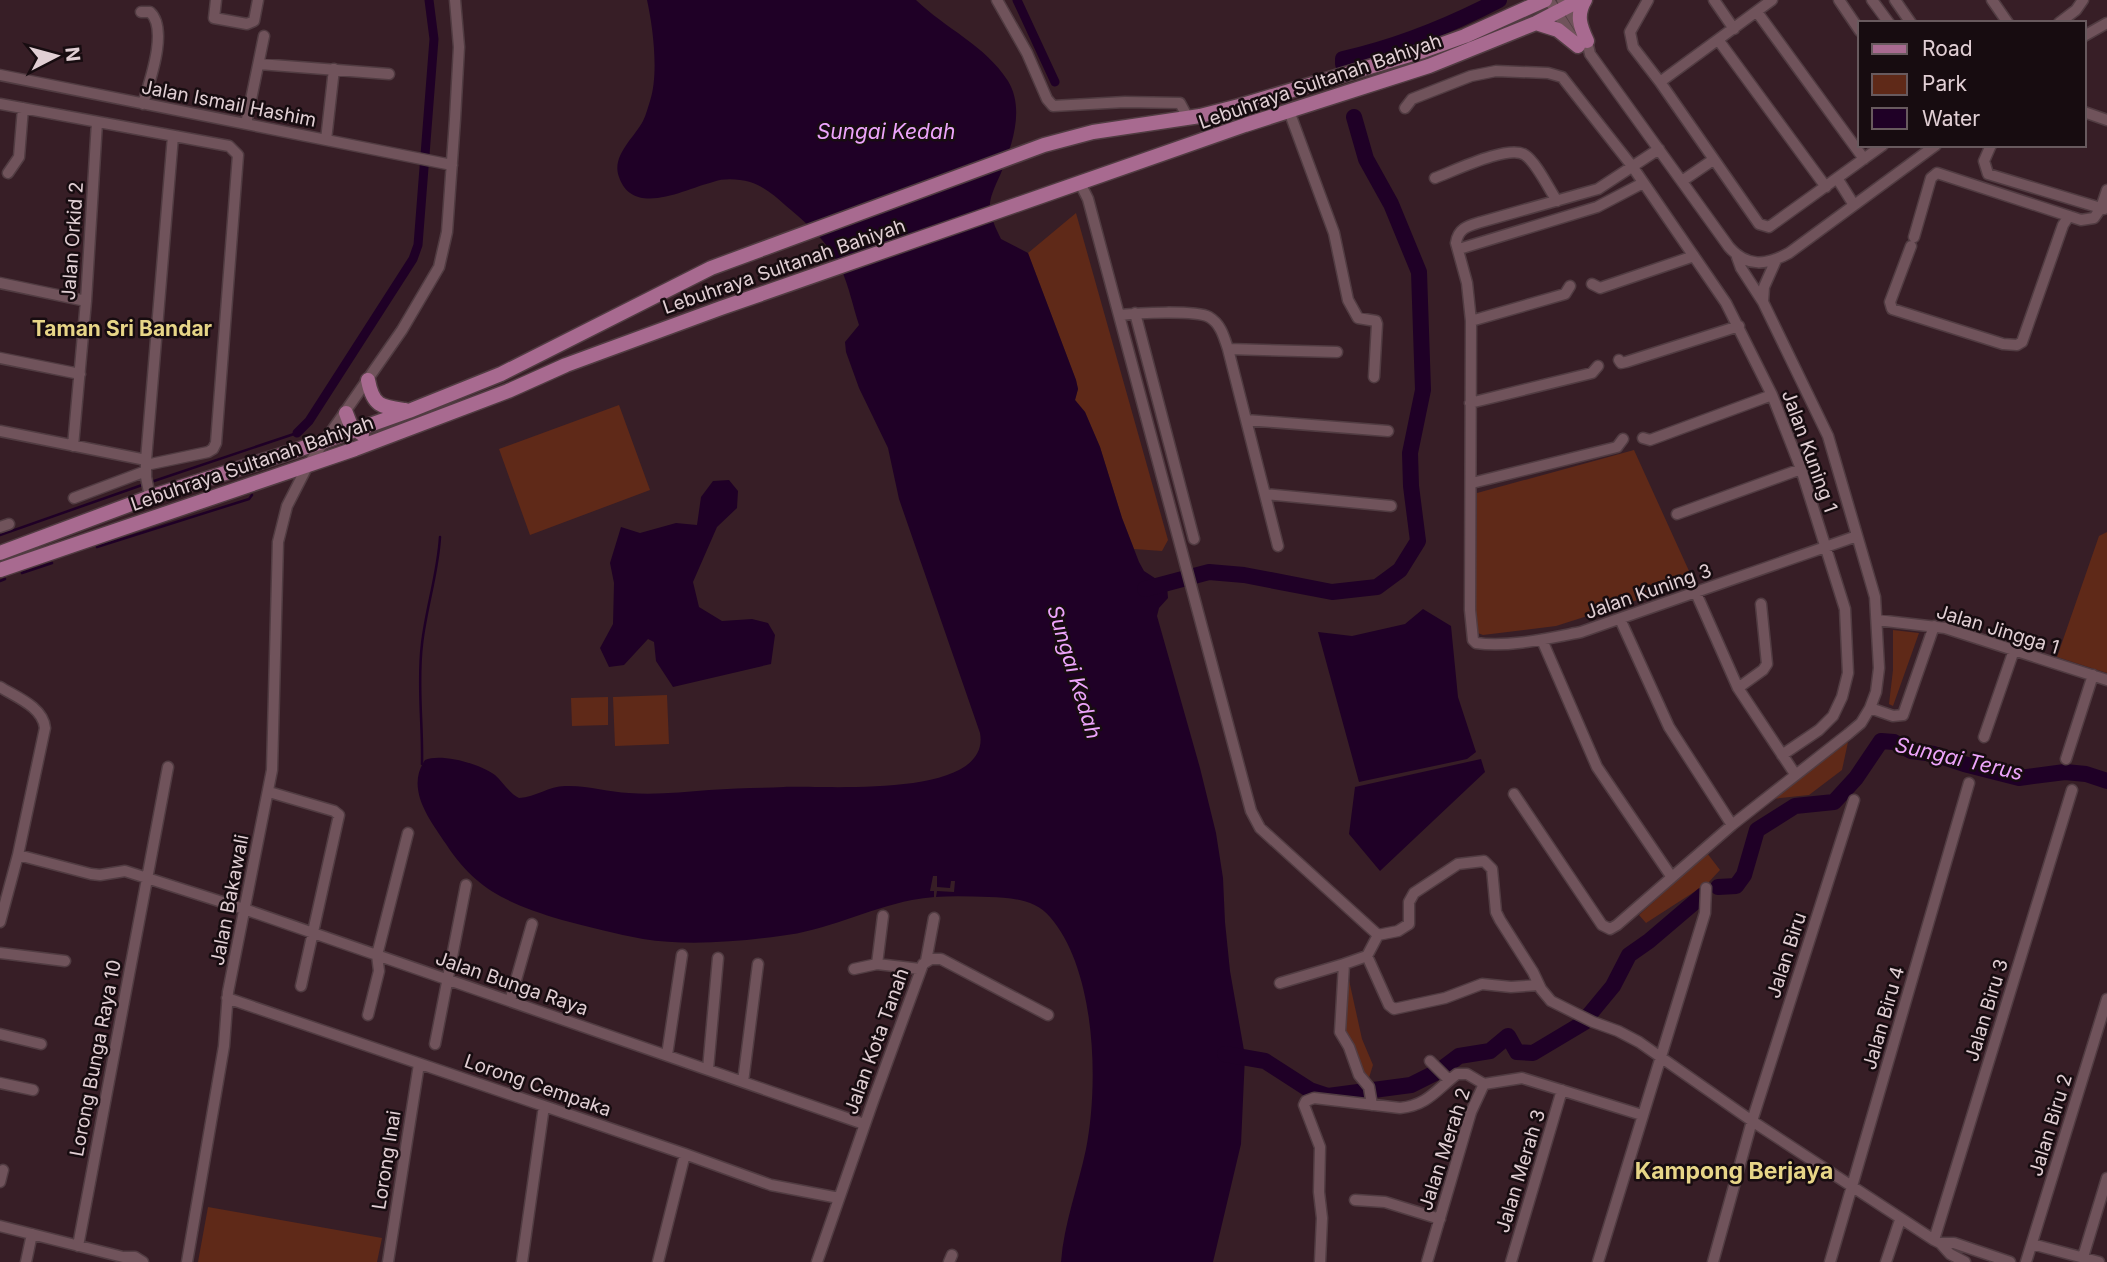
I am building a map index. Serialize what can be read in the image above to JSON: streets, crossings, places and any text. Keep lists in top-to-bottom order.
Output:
{
  "streets": {
    "main road": ["Lebuhraya Sultanah Bahiyah"],
    "street": [
      "Jalan Ismail Hashim",
      "Jalan Orkid 2",
      "Jalan Kuning 1",
      "Jalan Kuning 3",
      "Jalan Jingga 1",
      "Jalan Bakawali",
      "Jalan Biru",
      "Jalan Bunga Raya",
      "Jalan Biru 3",
      "Jalan Biru 4",
      "Jalan Kota Tanah",
      "Lorong Bunga Raya 10",
      "Lorong Cempaka",
      "Jalan Biru 2",
      "Jalan Merah 2",
      "Lorong Inai",
      "Jalan Merah 3"
    ]
  },
  "crossings": [
    ["Lebuhraya Sultanah Bahiyah", "Jalan Bakawali"],
    ["Jalan Ismail Hashim", "Jalan Bakawali"],
    ["Jalan Kuning 1", "Jalan Kuning 3"],
    ["Jalan Bakawali", "Jalan Bunga Raya"],
    ["Jalan Bakawali", "Lorong Cempaka"],
    ["Jalan Bunga Raya", "Jalan Kota Tanah"],
    ["Jalan Bunga Raya", "Lorong Bunga Raya 10"],
    ["Jalan Kota Tanah", "Lorong Cempaka"],
    ["Lorong Cempaka", "Lorong Inai"],
    ["Jalan Merah 2", "Jalan Merah 3"]
  ],
  "districts": ["Taman Sri Bandar", "Kampong Berjaya"],
  "water": ["Sungai Kedah", "Sungai Terus"],
  "legend": ["Road", "Park", "Water"],
  "north": "right"
}
